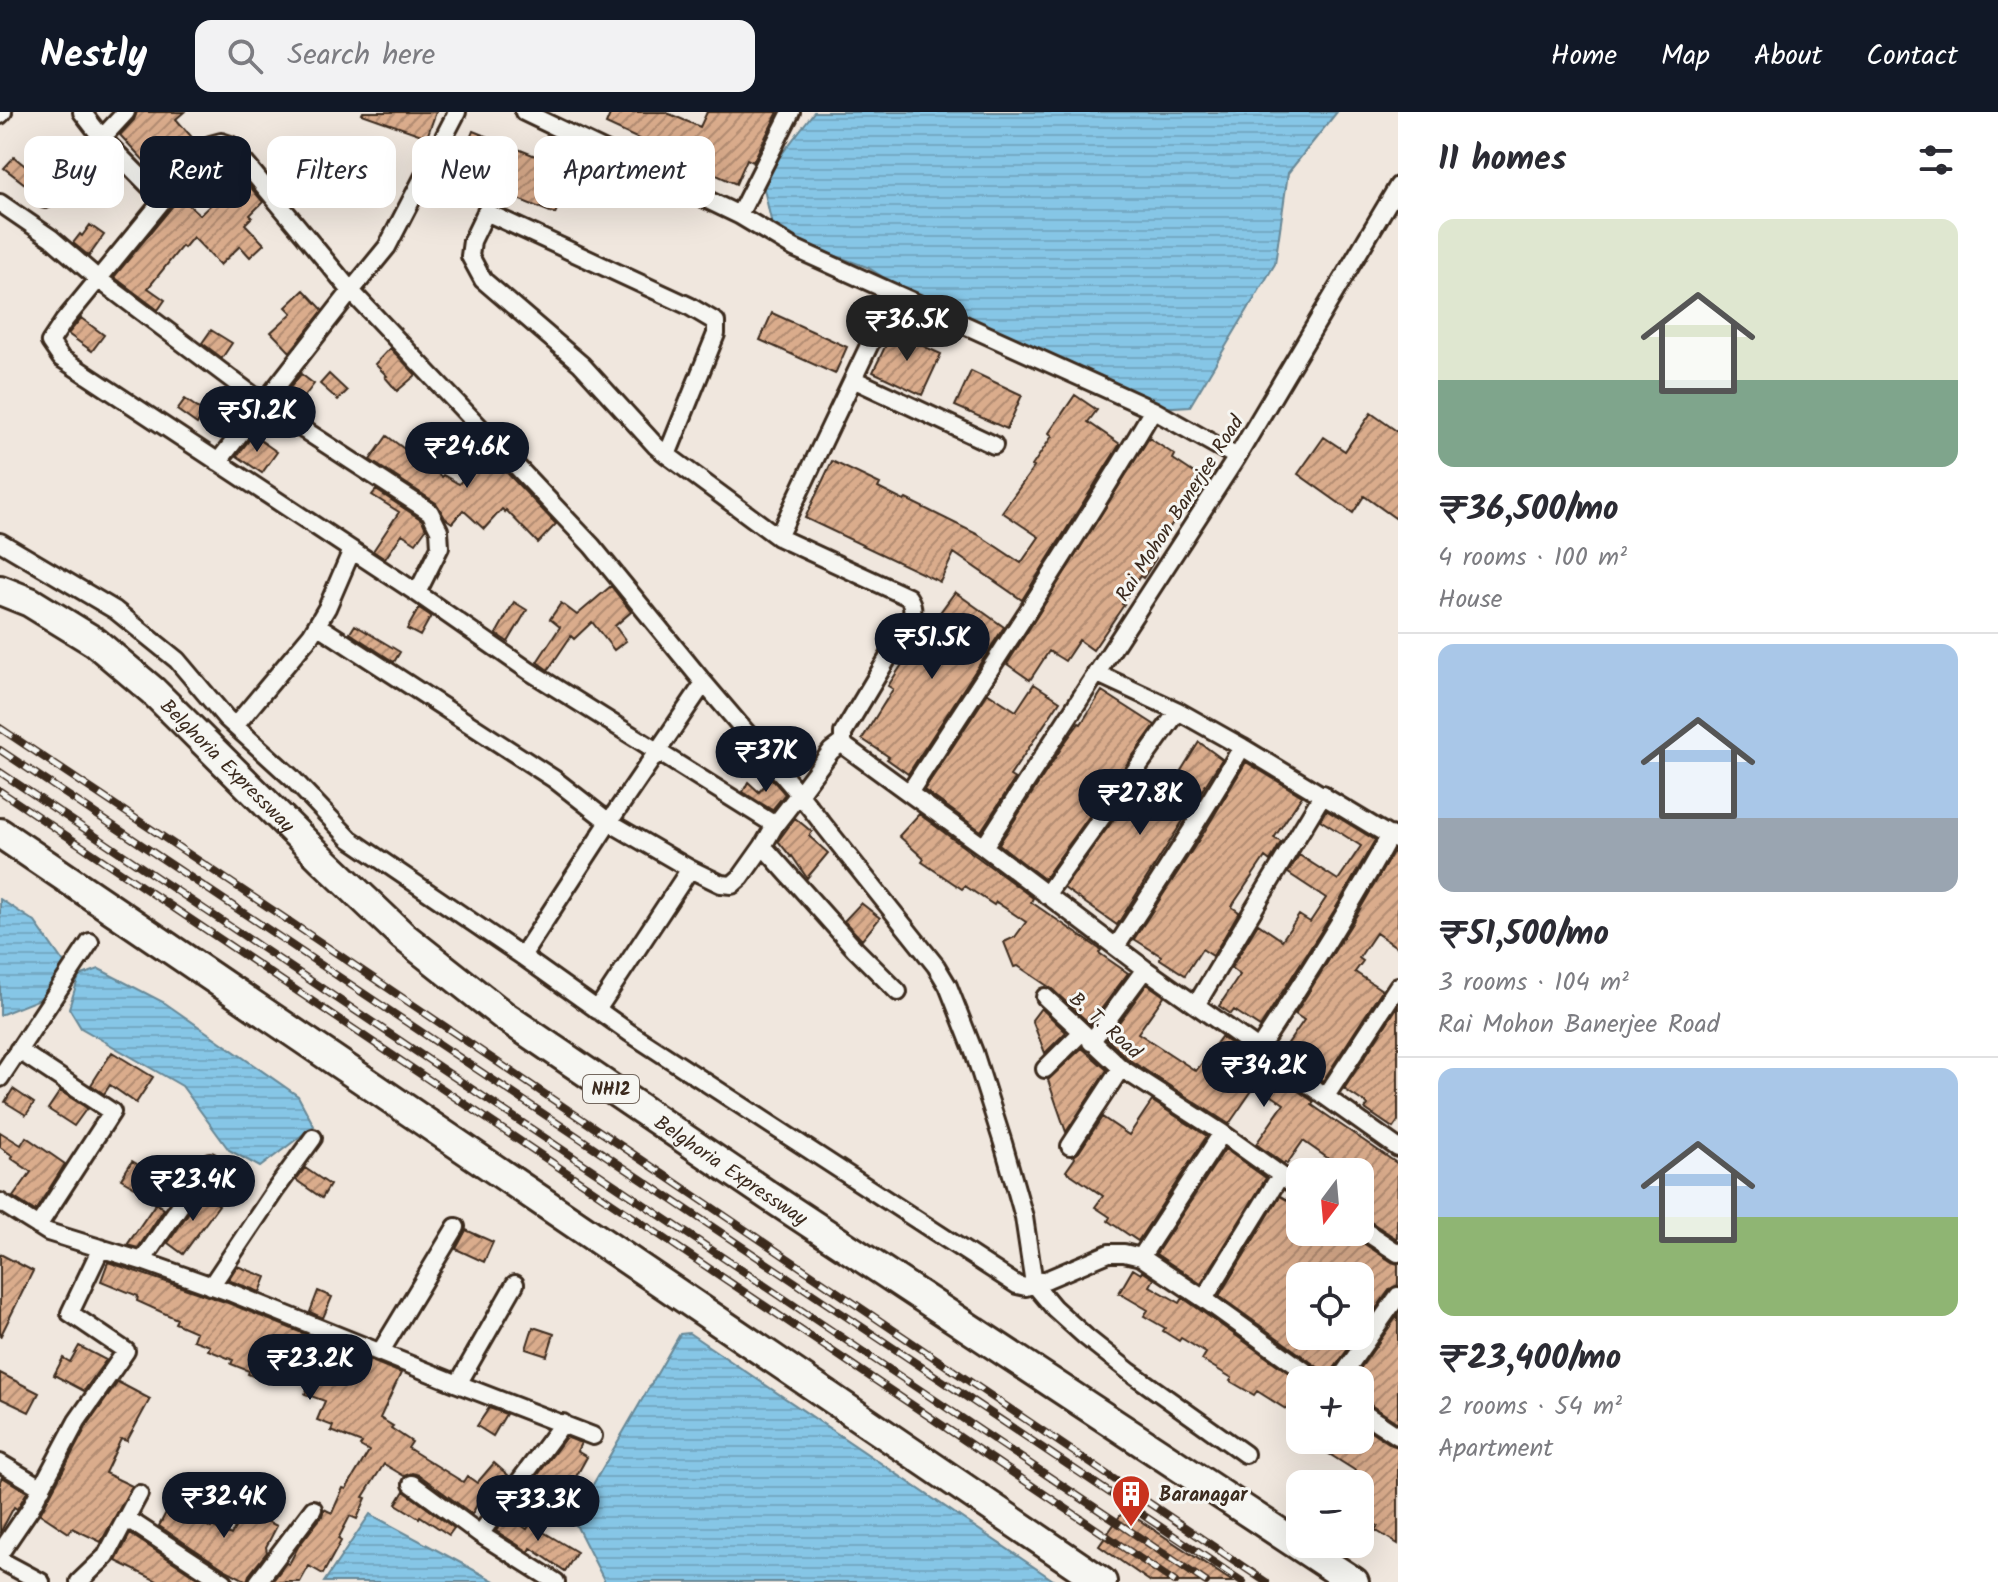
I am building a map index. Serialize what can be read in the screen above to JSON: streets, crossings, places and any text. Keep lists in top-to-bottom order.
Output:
{
  "streets": {
    "highway": ["Belghoria Expressway", "NH12"],
    "street": ["Rai Mohon Banerjee Road", "B. T. Road"]
  },
  "places": {
    "building": ["Baranagar"]
  },
  "north": "bottom",
  "page": {
    "header": "Nestly",
    "search": "Search here",
    "nav": [
      "Home",
      "Map",
      "About",
      "Contact"
    ],
    "heading": "11 homes",
    "chip": [
      "Buy",
      "Rent",
      "Filters",
      "New",
      "Apartment"
    ],
    "list": [
      {
        "name": "₹36,500/mo",
        "note": "4 rooms · 100 m² · House"
      },
      {
        "name": "₹51,500/mo",
        "note": "3 rooms · 104 m² · Rai Mohon Banerjee Road"
      },
      {
        "name": "₹23,400/mo",
        "note": "2 rooms · 54 m² · Apartment"
      }
    ],
    "price": [
      "₹36.5K",
      "₹51.2K",
      "₹24.6K",
      "₹51.5K",
      "₹37K",
      "₹27.8K",
      "₹34.2K",
      "₹23.4K",
      "₹23.2K",
      "₹32.4K",
      "₹33.3K"
    ],
    "map_buttons": ["+", "−"]
  }
}
